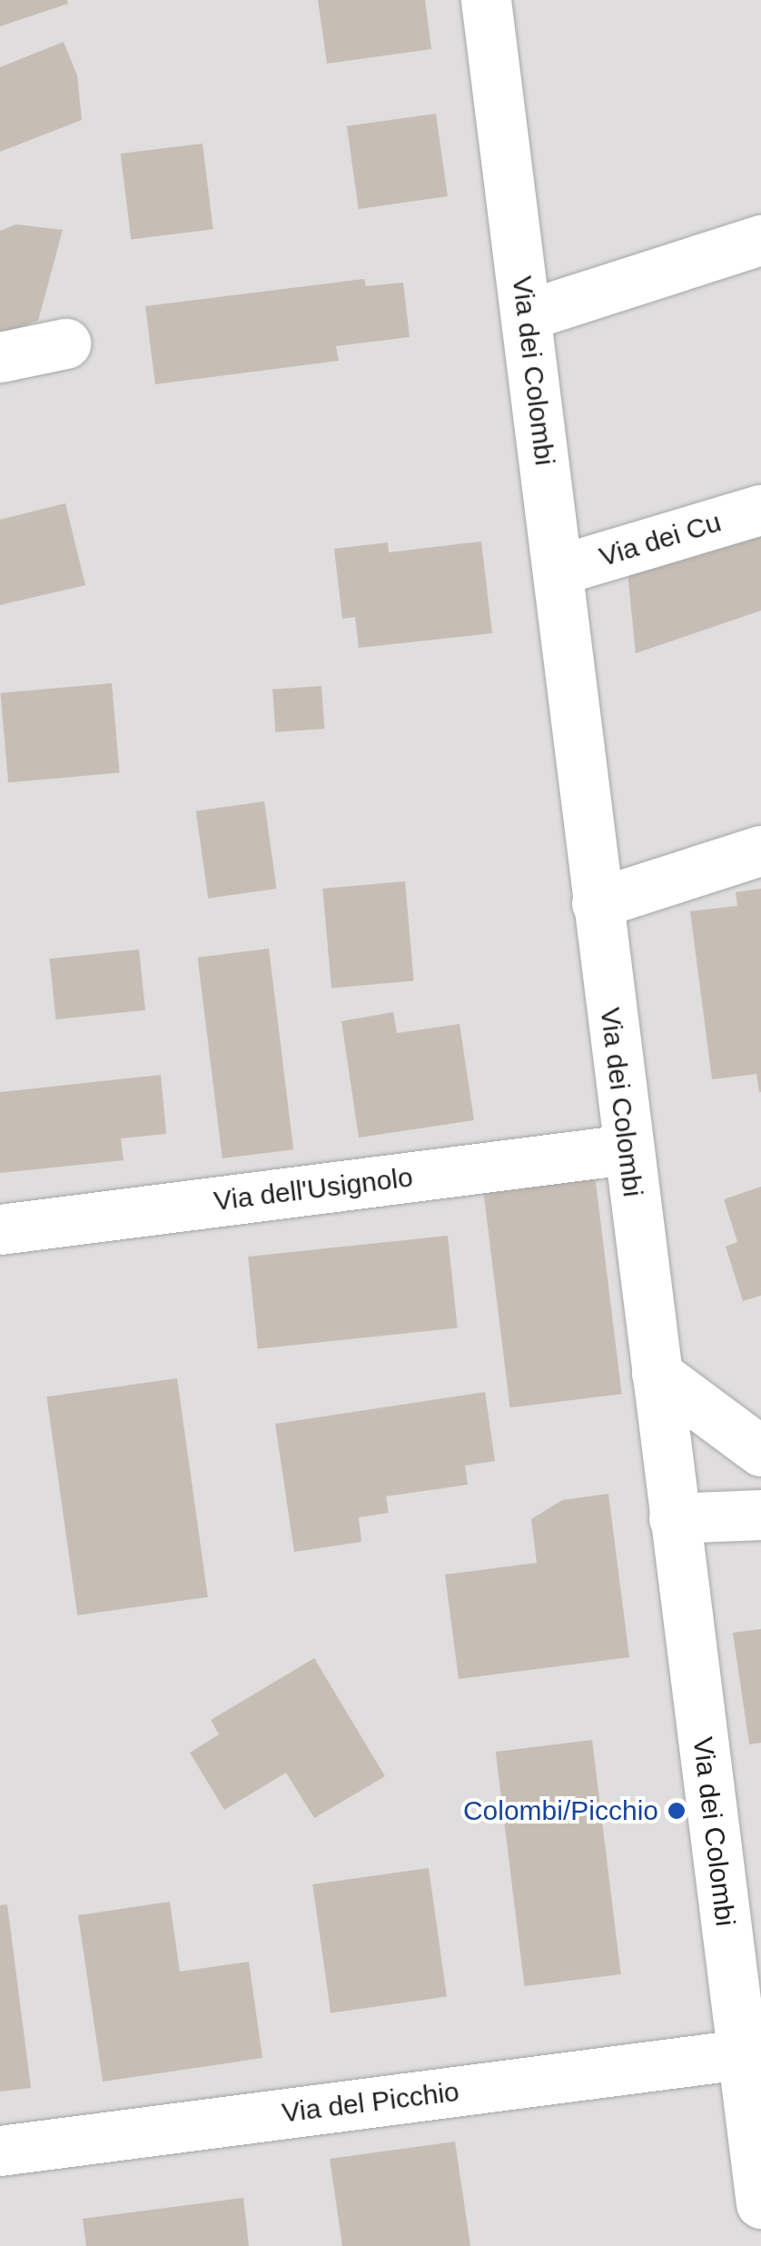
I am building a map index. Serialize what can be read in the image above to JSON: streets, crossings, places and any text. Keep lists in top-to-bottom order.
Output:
{
  "streets": {
    "street": [
      "Via dei Colombi",
      "Via dei Cu",
      "Via dell'Usignolo",
      "Via del Picchio"
    ]
  },
  "crossings": [
    ["Via dei Colombi", "Via dei Cu"],
    ["Via dei Colombi", "Via dell'Usignolo"],
    ["Via dei Colombi", "Via del Picchio"]
  ],
  "places": ["Colombi/Picchio"]
}
